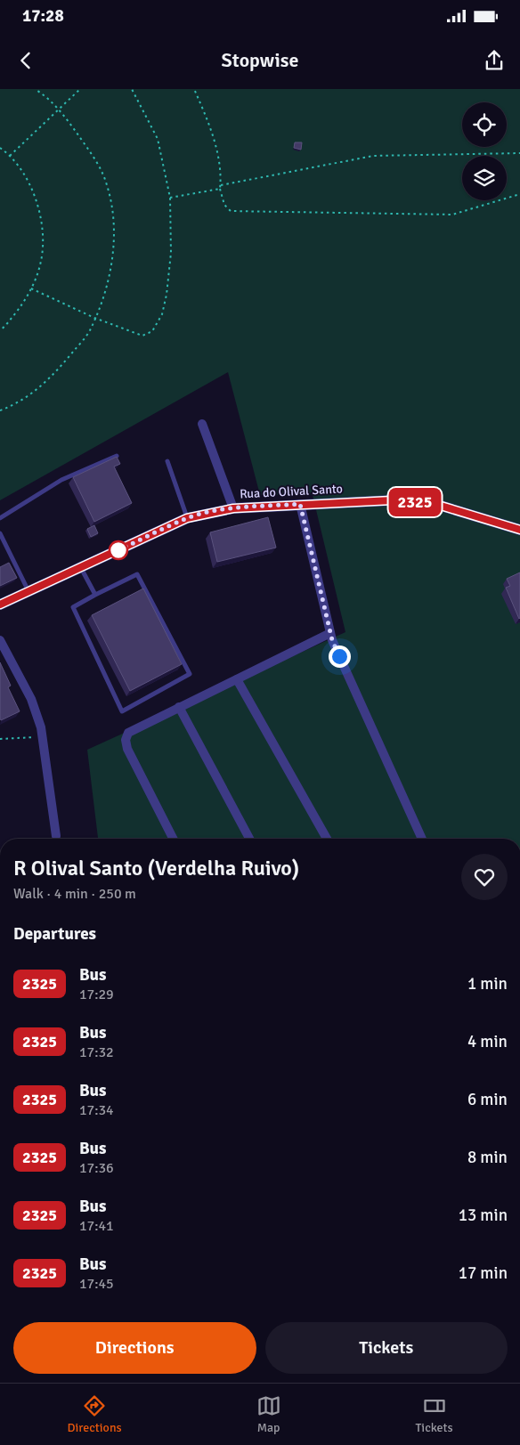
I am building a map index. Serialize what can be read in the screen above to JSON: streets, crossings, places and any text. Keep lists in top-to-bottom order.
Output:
{
  "streets": {
    "street": ["Rua do Olival Santo"]
  },
  "lines": ["bus line 2325"],
  "page": {
    "status": "17:28",
    "header": "Stopwise",
    "on_map": "2325",
    "heading": [
      ["R Olival Santo (Verdelha Ruivo)", "Walk · 4 min · 250 m"],
      "Departures"
    ],
    "list": [
      {
        "mark": "2325",
        "name": "Bus",
        "note": "17:29",
        "value": "1 min"
      },
      {
        "mark": "2325",
        "name": "Bus",
        "note": "17:32",
        "value": "4 min"
      },
      {
        "mark": "2325",
        "name": "Bus",
        "note": "17:34",
        "value": "6 min"
      },
      {
        "mark": "2325",
        "name": "Bus",
        "note": "17:36",
        "value": "8 min"
      },
      {
        "mark": "2325",
        "name": "Bus",
        "note": "17:41",
        "value": "13 min"
      },
      {
        "mark": "2325",
        "name": "Bus",
        "note": "17:45",
        "value": "17 min"
      }
    ],
    "buttons": ["Directions", "Tickets"],
    "tabs": ["Directions", "Map", "Tickets"]
  }
}
